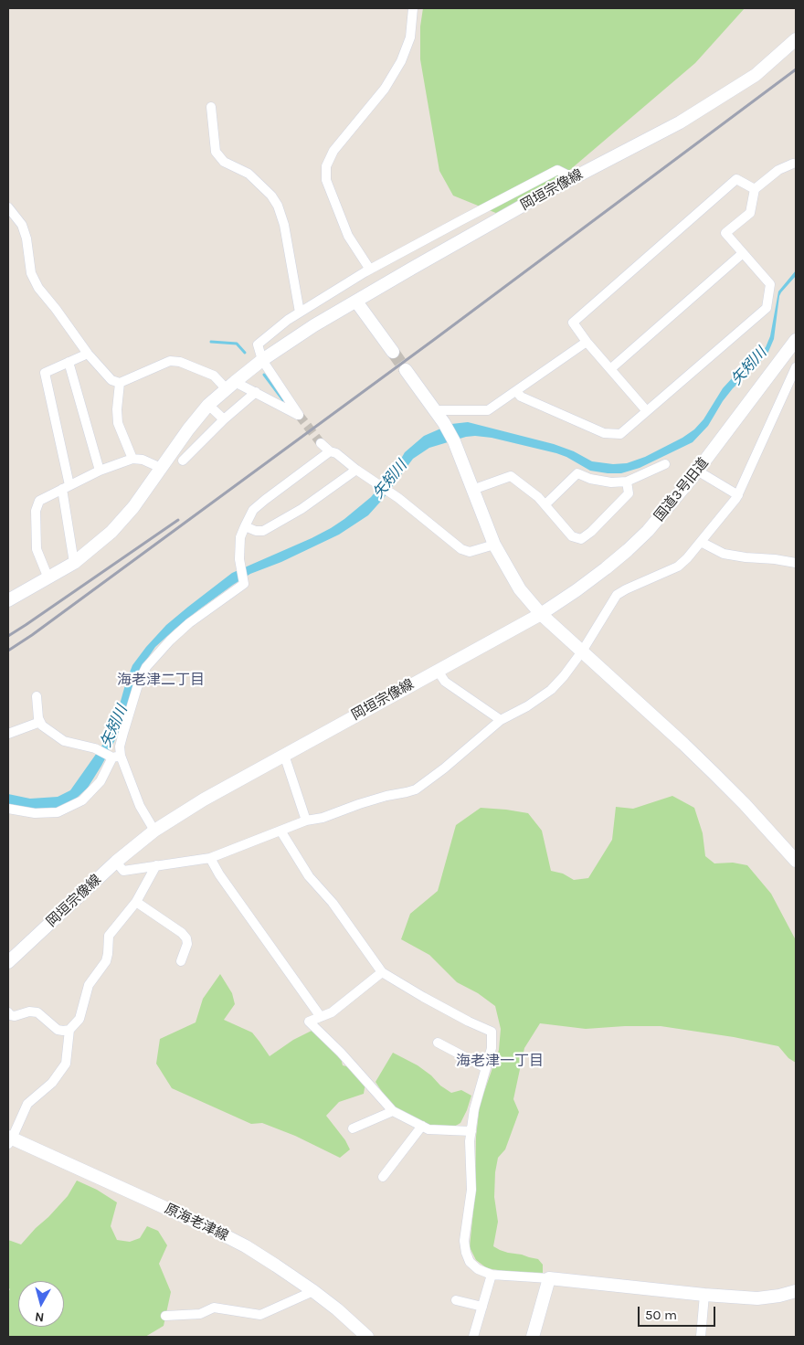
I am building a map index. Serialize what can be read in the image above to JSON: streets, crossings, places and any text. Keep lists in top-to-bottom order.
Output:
{
  "streets": {
    "main road": ["岡垣宗像線", "国道3号旧道", "原海老津線"]
  },
  "crossings": [
    ["岡垣宗像線", "国道3号旧道"]
  ],
  "districts": ["海老津二丁目", "海老津一丁目"],
  "water": ["矢矧川"],
  "scale_bar": "50 m",
  "north": "bottom"
}
